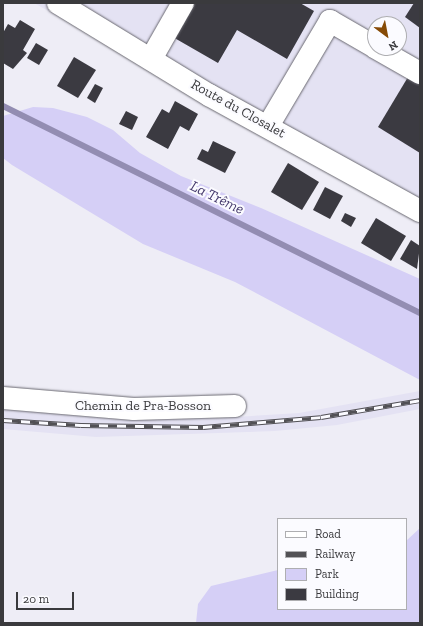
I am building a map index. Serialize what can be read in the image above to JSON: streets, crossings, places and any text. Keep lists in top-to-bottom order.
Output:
{
  "streets": {
    "street": ["Route du Closalet", "Chemin de Pra-Bosson"]
  },
  "water": ["La Trême"],
  "legend": [
    "Road",
    "Railway",
    "Park",
    "Building"
  ],
  "scale_bar": "20 m",
  "north": "bottom right"
}
